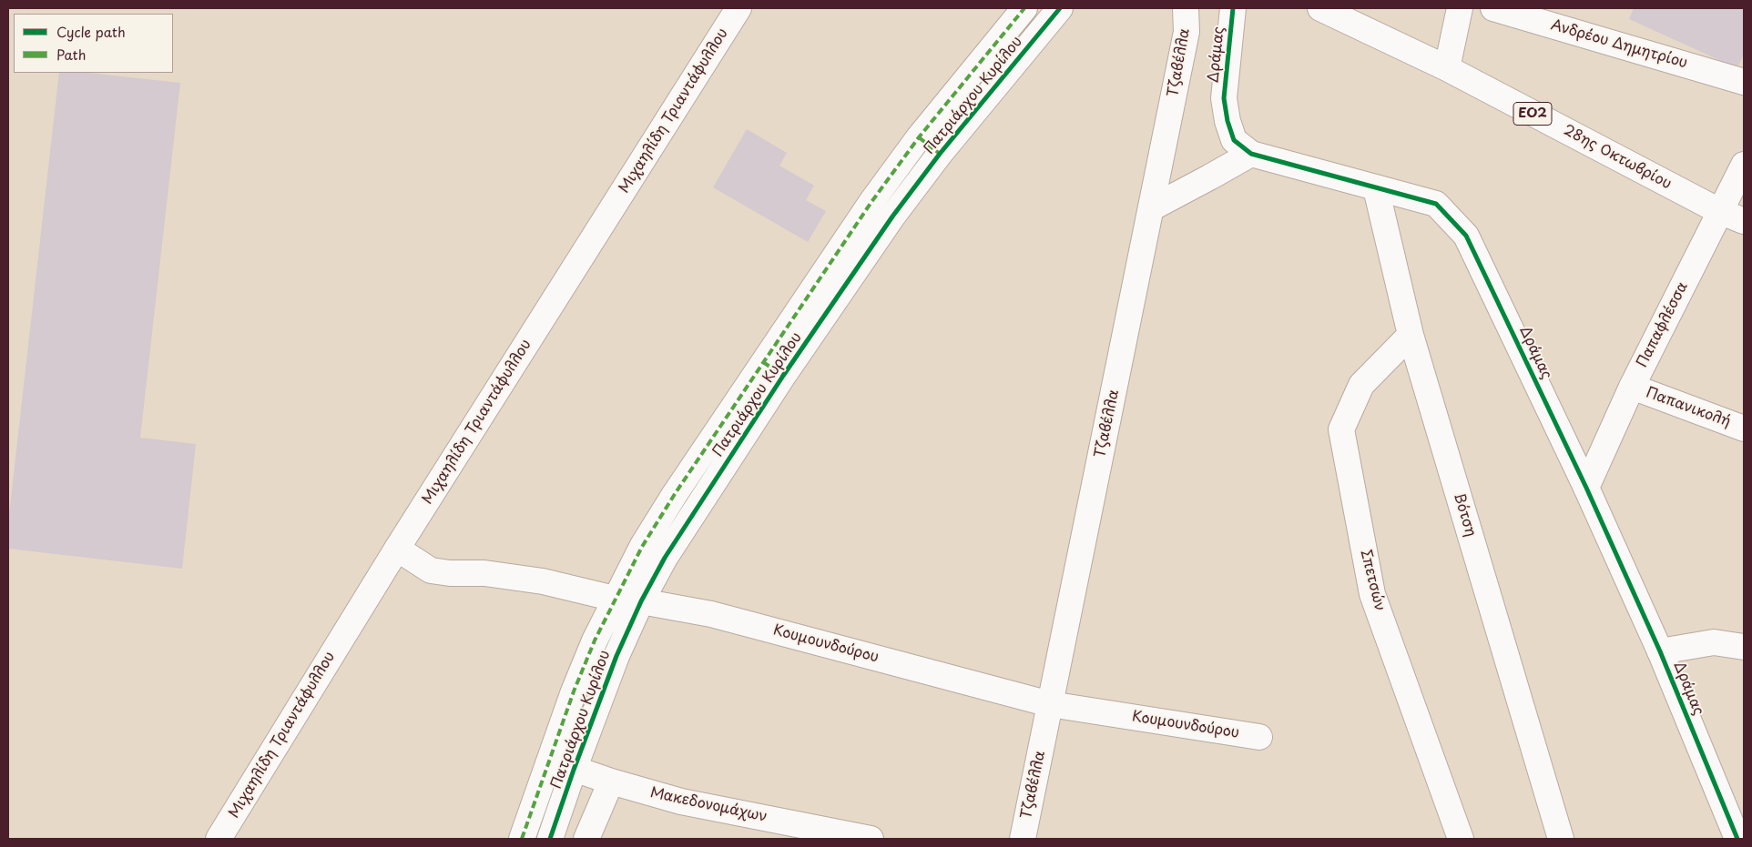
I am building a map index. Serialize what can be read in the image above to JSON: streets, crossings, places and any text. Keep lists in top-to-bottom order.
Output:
{
  "streets": {
    "street": [
      "Ανδρέου Δημητρίου",
      "Δράμας",
      "Τζαβέλλα",
      "Πατριάρχου Κυρίλου",
      "Μιχαηλίδη Τριαντάφυλλου",
      "ΕΟ2",
      "28ης Οκτωβρίου",
      "Παπαφλέσσα",
      "Παπανικολή",
      "Βότση",
      "Σπετσών",
      "Κουμουνδούρου",
      "Μακεδονομάχων"
    ]
  },
  "crossings": [
    ["Δράμας", "Παπαφλέσσα"],
    ["Δράμας", "Βότση"],
    ["Τζαβέλλα", "Κουμουνδούρου"],
    ["Πατριάρχου Κυρίλου", "Κουμουνδούρου"],
    ["Πατριάρχου Κυρίλου", "Μακεδονομάχων"],
    ["Μιχαηλίδη Τριαντάφυλλου", "Κουμουνδούρου"],
    ["28ης Οκτωβρίου", "Παπαφλέσσα"],
    ["Παπαφλέσσα", "Παπανικολή"],
    ["Βότση", "Σπετσών"]
  ],
  "legend": ["Cycle path", "Path"]
}
